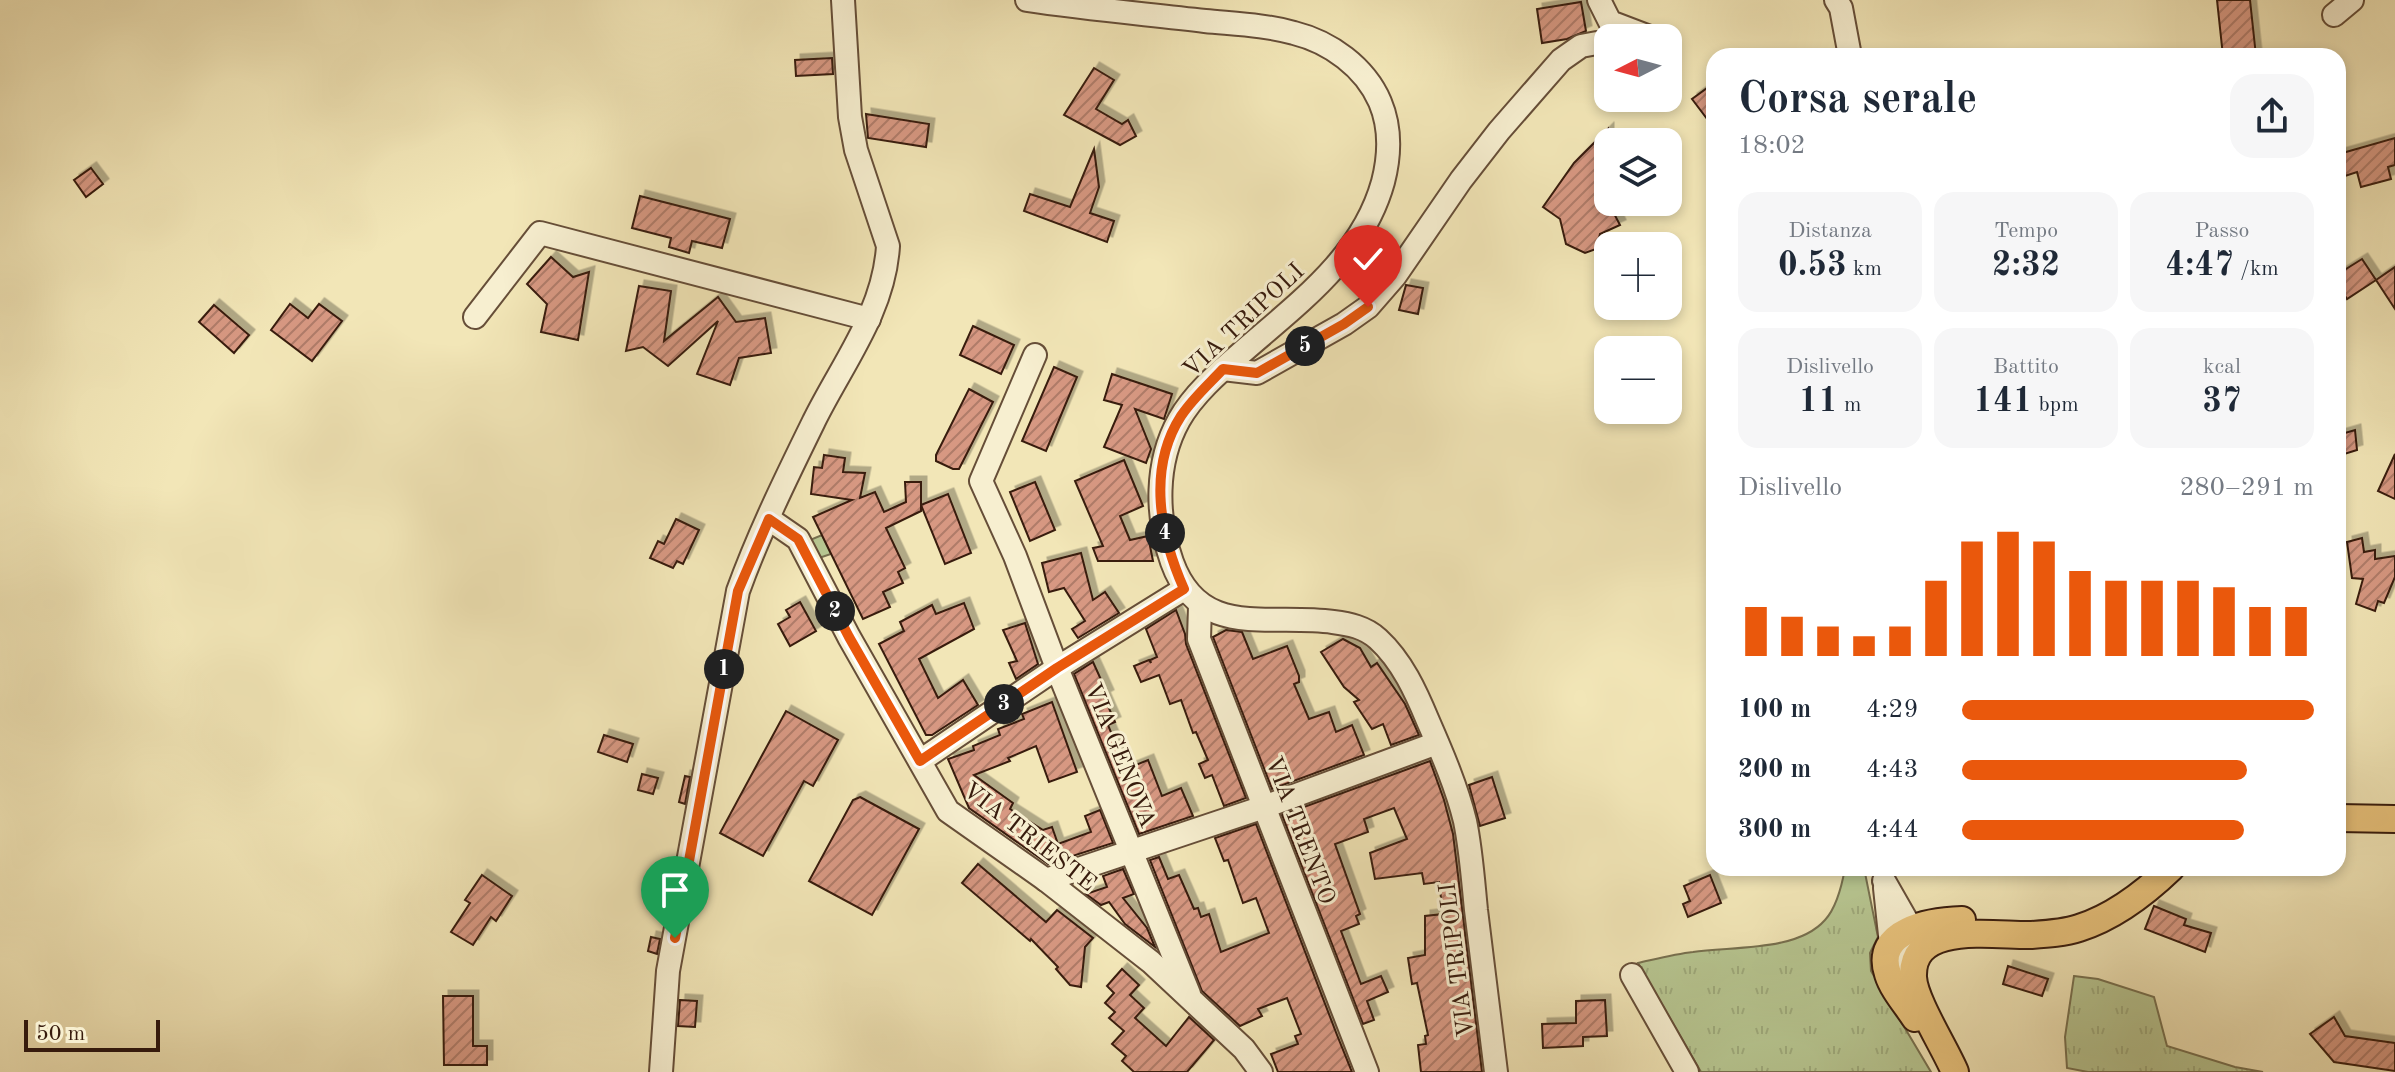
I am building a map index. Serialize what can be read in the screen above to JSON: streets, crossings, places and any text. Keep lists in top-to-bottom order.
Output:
{
  "streets": {
    "street": [
      "VIA TRIPOLI",
      "VIA GENOVA",
      "VIA TRENTO",
      "VIA TRIESTE"
    ]
  },
  "crossings": [
    ["VIA TRIPOLI", "VIA TRENTO"],
    ["VIA GENOVA", "VIA TRIESTE"]
  ],
  "scale_bar": "50 m",
  "north": "left",
  "page": {
    "map_buttons": ["+", "−"],
    "heading": ["Corsa serale", "18:02"],
    "stats": [
      ["Distanza", "0.53 km"],
      ["Tempo", "2:32"],
      ["Passo", "4:47 /km"],
      ["Dislivello", "11 m"],
      ["Battito", "141 bpm"],
      ["kcal", "37"]
    ],
    "pins": [
      "5",
      "4",
      "2",
      "1",
      "3"
    ],
    "chart": ["Dislivello", "280–291 m"],
    "list": [
      {
        "name": "100 m",
        "note": "4:29"
      },
      {
        "name": "200 m",
        "note": "4:43"
      },
      {
        "name": "300 m",
        "note": "4:44"
      }
    ],
    "scale": "50 m"
  }
}
